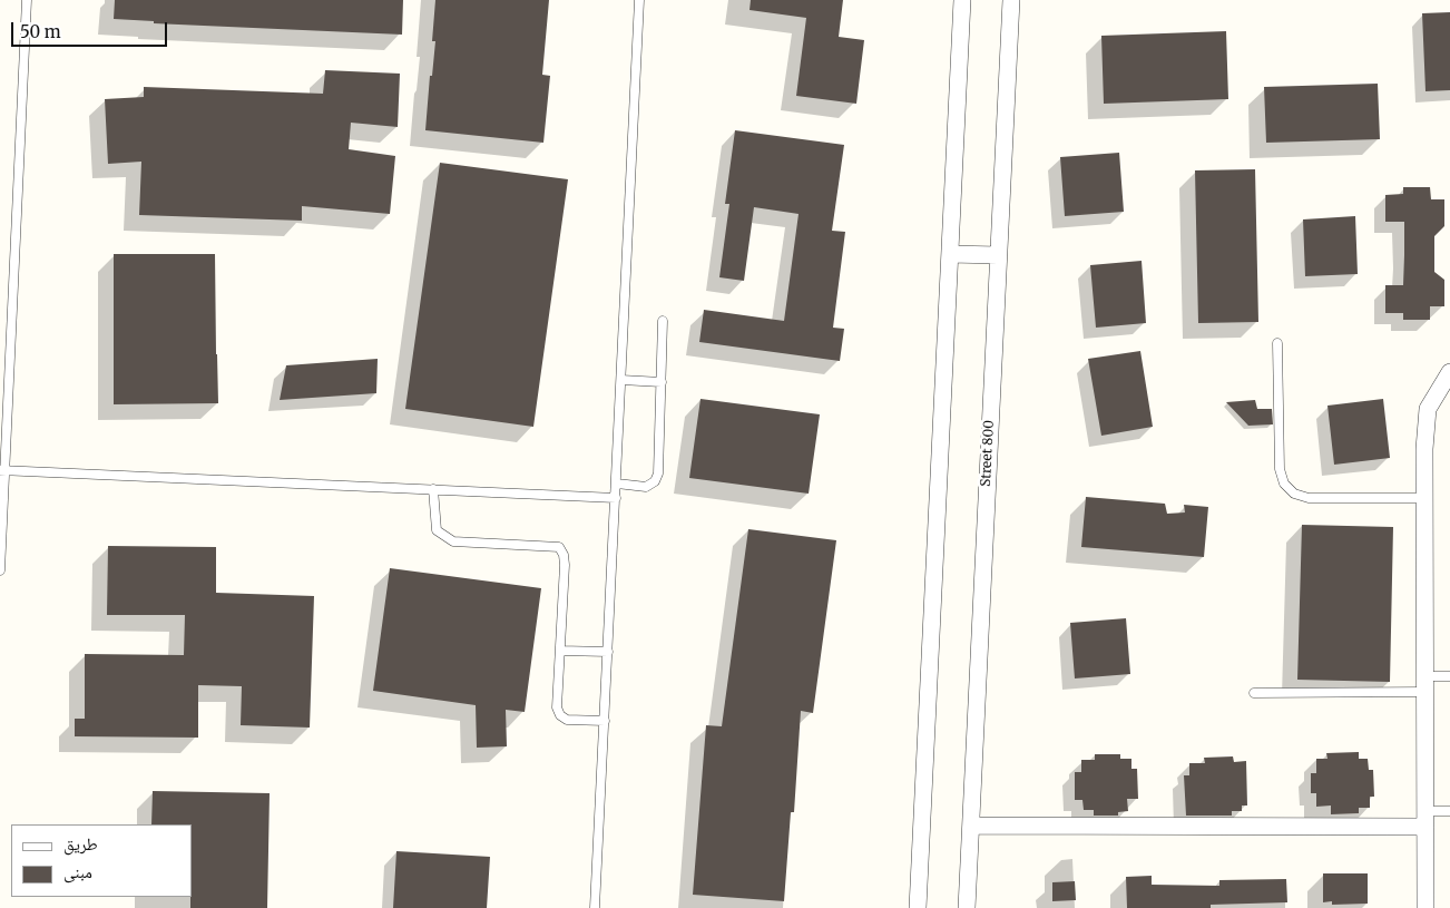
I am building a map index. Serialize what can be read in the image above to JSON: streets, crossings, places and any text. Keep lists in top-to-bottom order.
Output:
{
  "streets": {
    "street": ["Street 800"]
  },
  "legend": ["طريق", "مبنى"],
  "scale_bar": "50 m"
}
